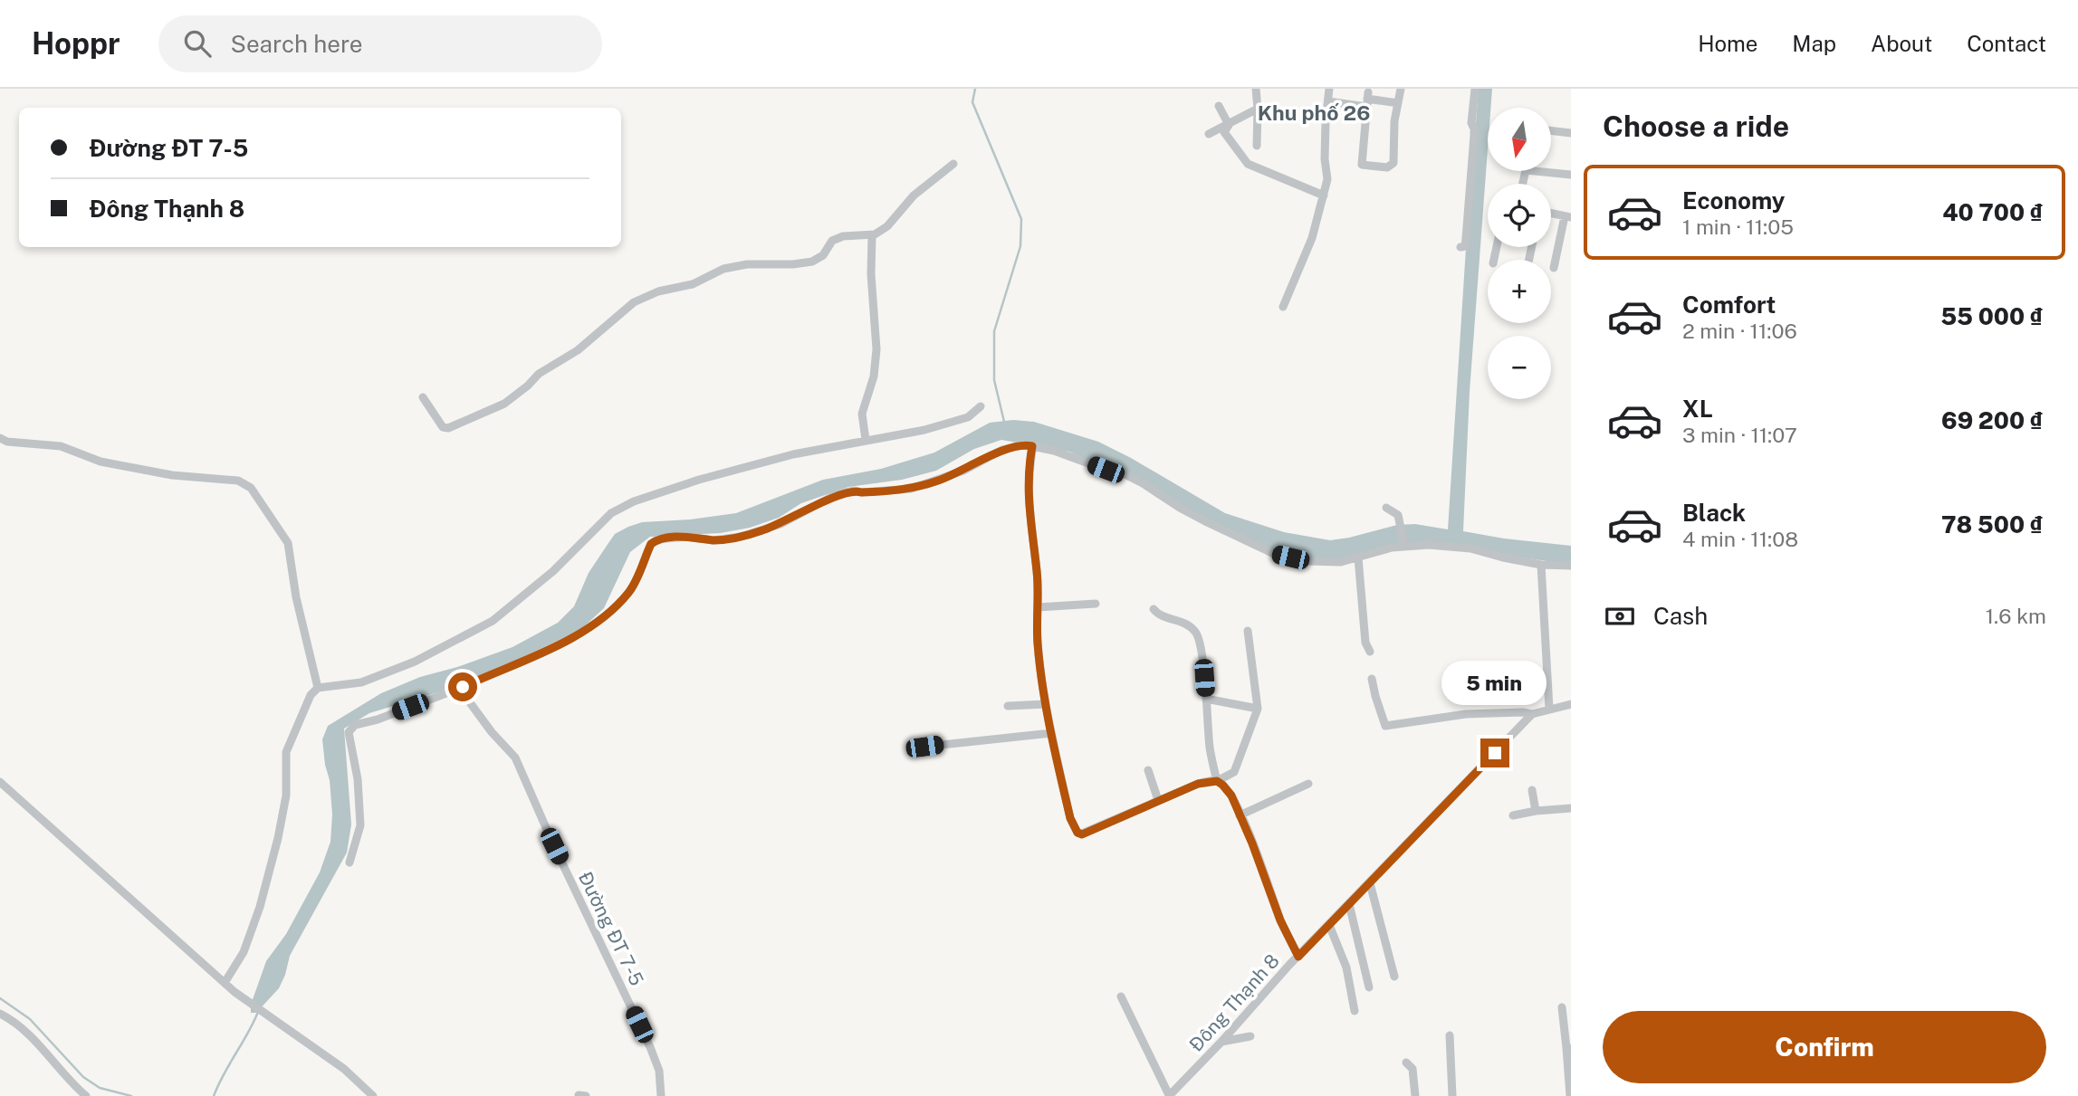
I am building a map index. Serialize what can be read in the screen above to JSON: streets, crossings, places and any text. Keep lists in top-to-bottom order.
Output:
{
  "streets": {
    "street": ["Đường ĐT 7-5", "Đông Thạnh 8"]
  },
  "districts": ["Khu phố 26"],
  "north": "bottom",
  "page": {
    "header": "Hoppr",
    "search": "Search here",
    "nav": [
      "Home",
      "Map",
      "About",
      "Contact"
    ],
    "heading": "Choose a ride",
    "map_buttons": ["+", "−"],
    "banner": ["Đường ĐT 7-5", "Đông Thạnh 8"],
    "list": [
      {
        "name": "Economy",
        "note": "1 min · 11:05",
        "value": "40 700 ₫"
      },
      {
        "name": "Comfort",
        "note": "2 min · 11:06",
        "value": "55 000 ₫"
      },
      {
        "name": "XL",
        "note": "3 min · 11:07",
        "value": "69 200 ₫"
      },
      {
        "name": "Black",
        "note": "4 min · 11:08",
        "value": "78 500 ₫"
      }
    ],
    "pay": ["Cash", "1.6 km"],
    "bubble": "5 min",
    "buttons": "Confirm"
  }
}
